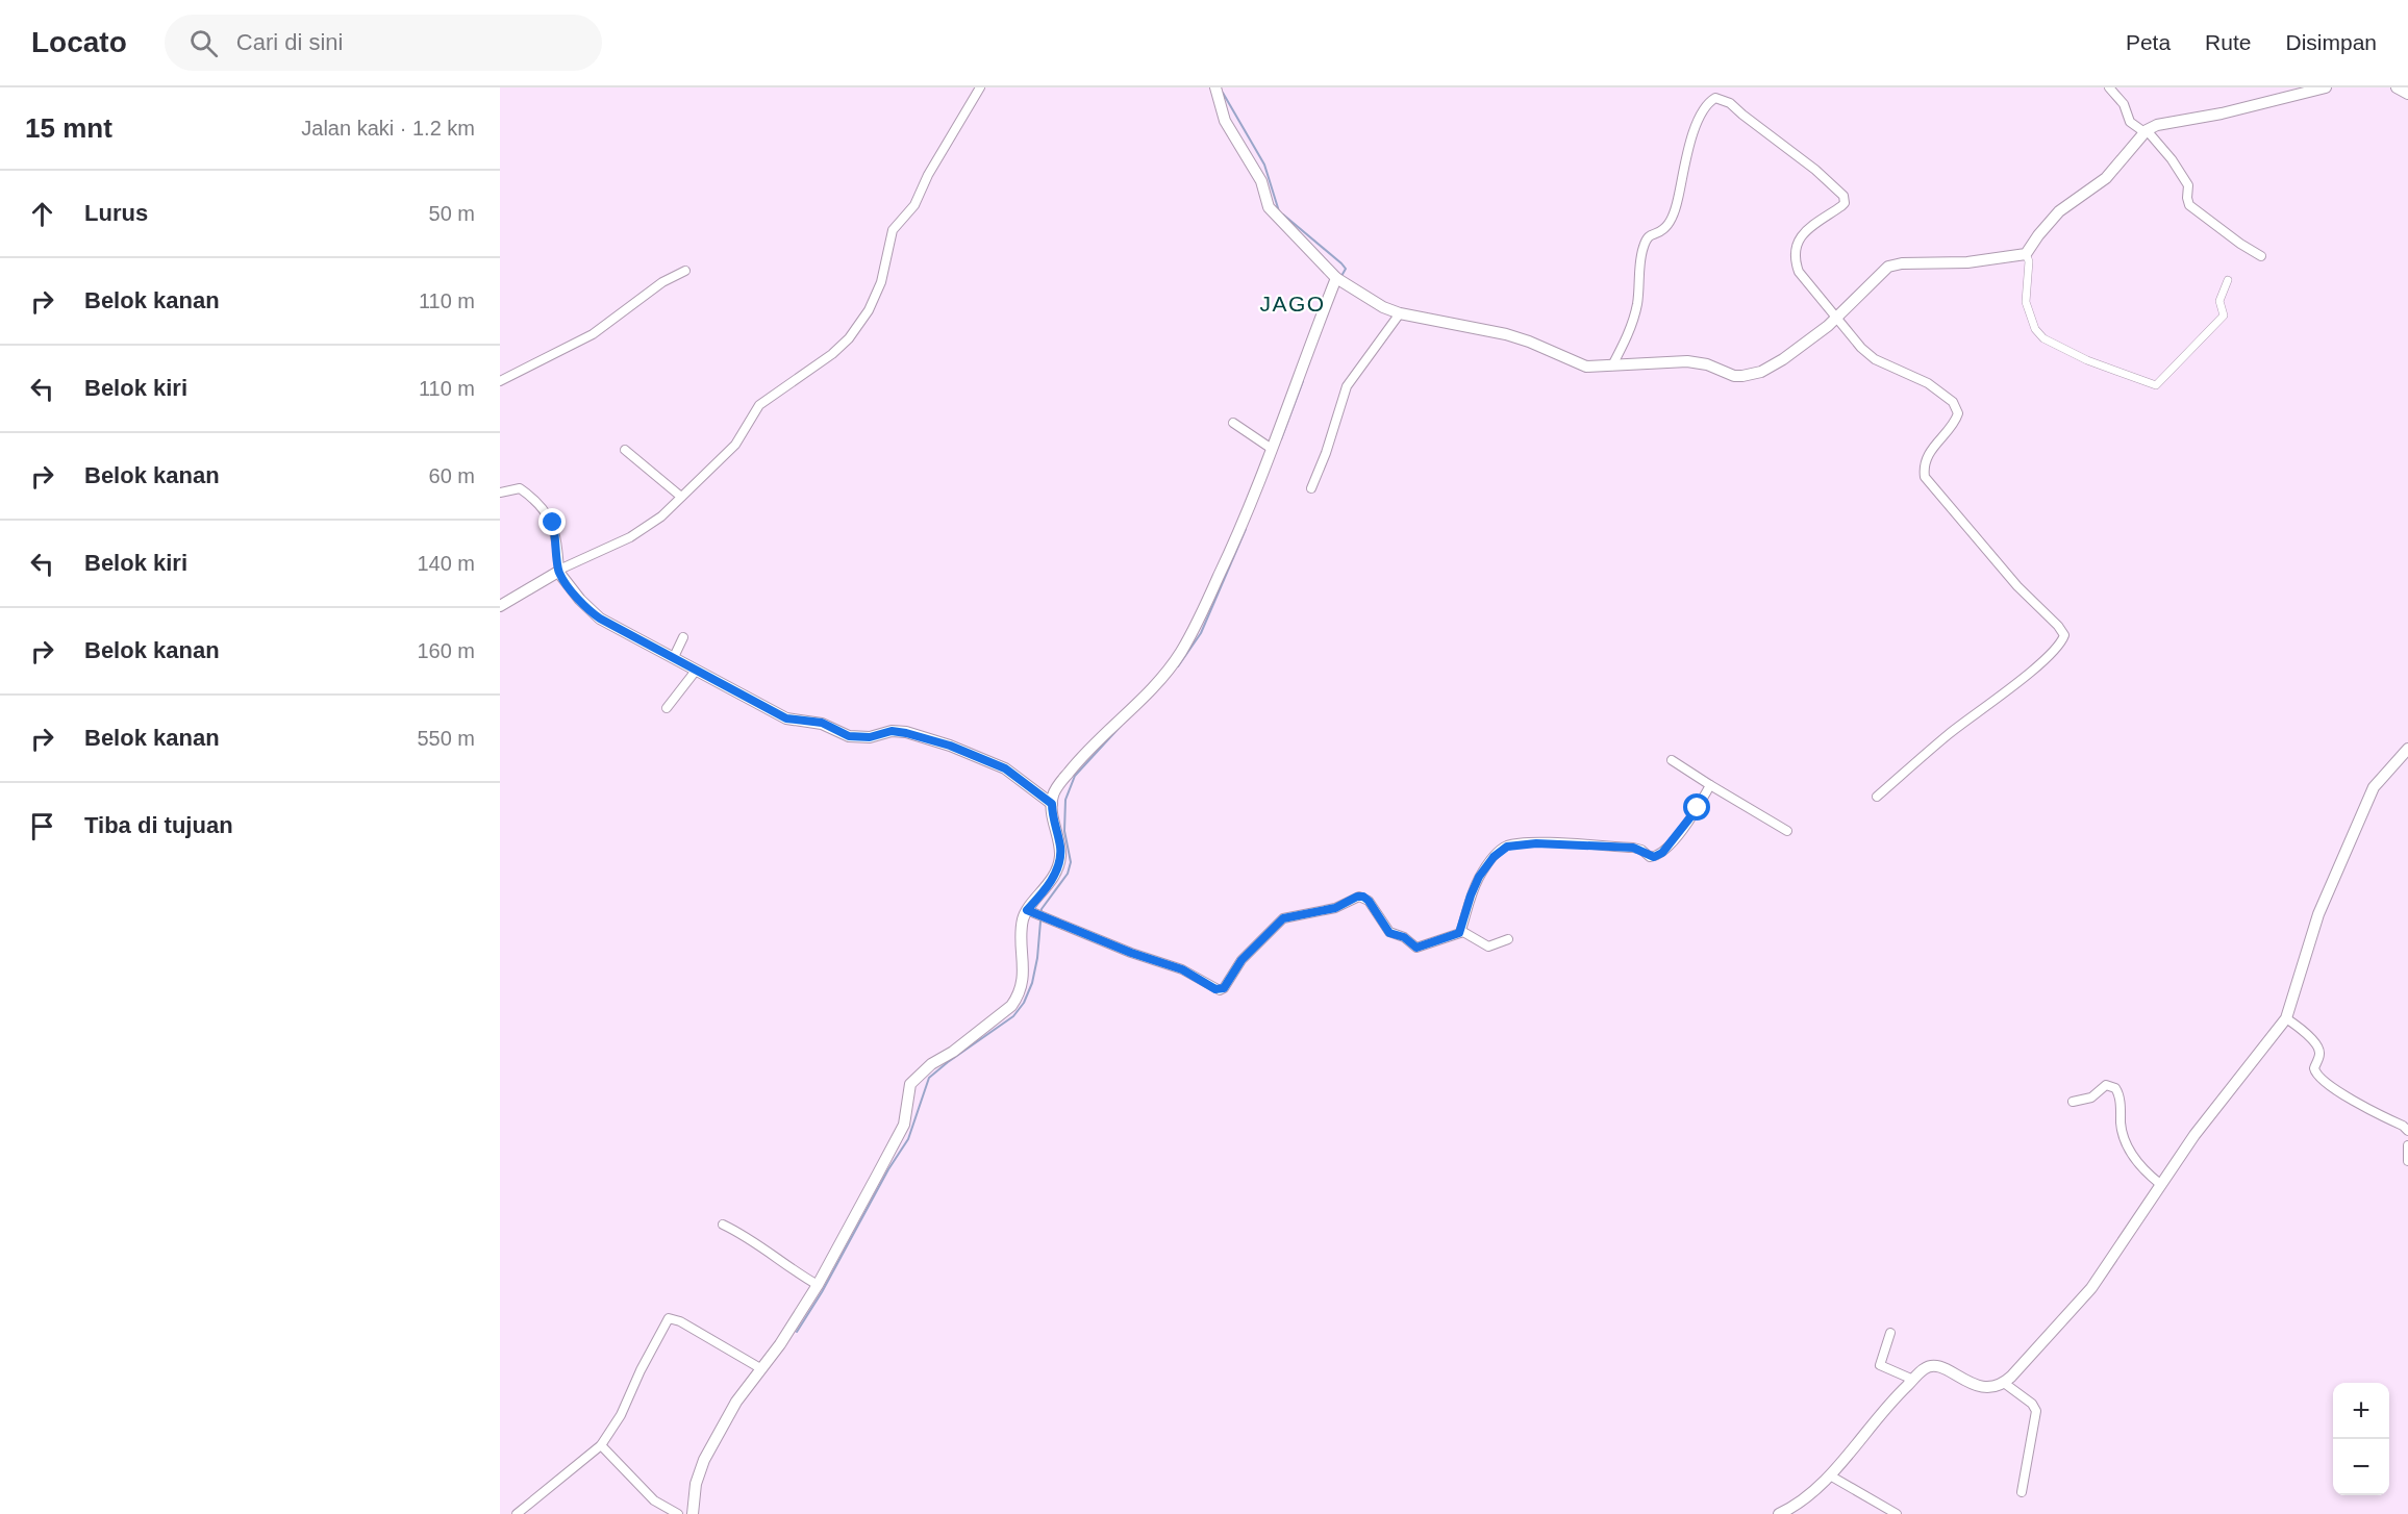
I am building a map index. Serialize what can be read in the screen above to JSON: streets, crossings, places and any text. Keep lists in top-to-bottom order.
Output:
{
  "districts": ["JAGO"],
  "page": {
    "header": "Locato",
    "search": "Cari di sini",
    "nav": ["Peta", "Rute", "Disimpan"],
    "heading": ["15 mnt", "Jalan kaki · 1.2 km"],
    "list": [
      ["Lurus", "50 m"],
      ["Belok kanan", "110 m"],
      ["Belok kiri", "110 m"],
      ["Belok kanan", "60 m"],
      ["Belok kiri", "140 m"],
      ["Belok kanan", "160 m"],
      ["Belok kanan", "550 m"],
      "Tiba di tujuan"
    ],
    "map_buttons": ["+", "−"]
  }
}
